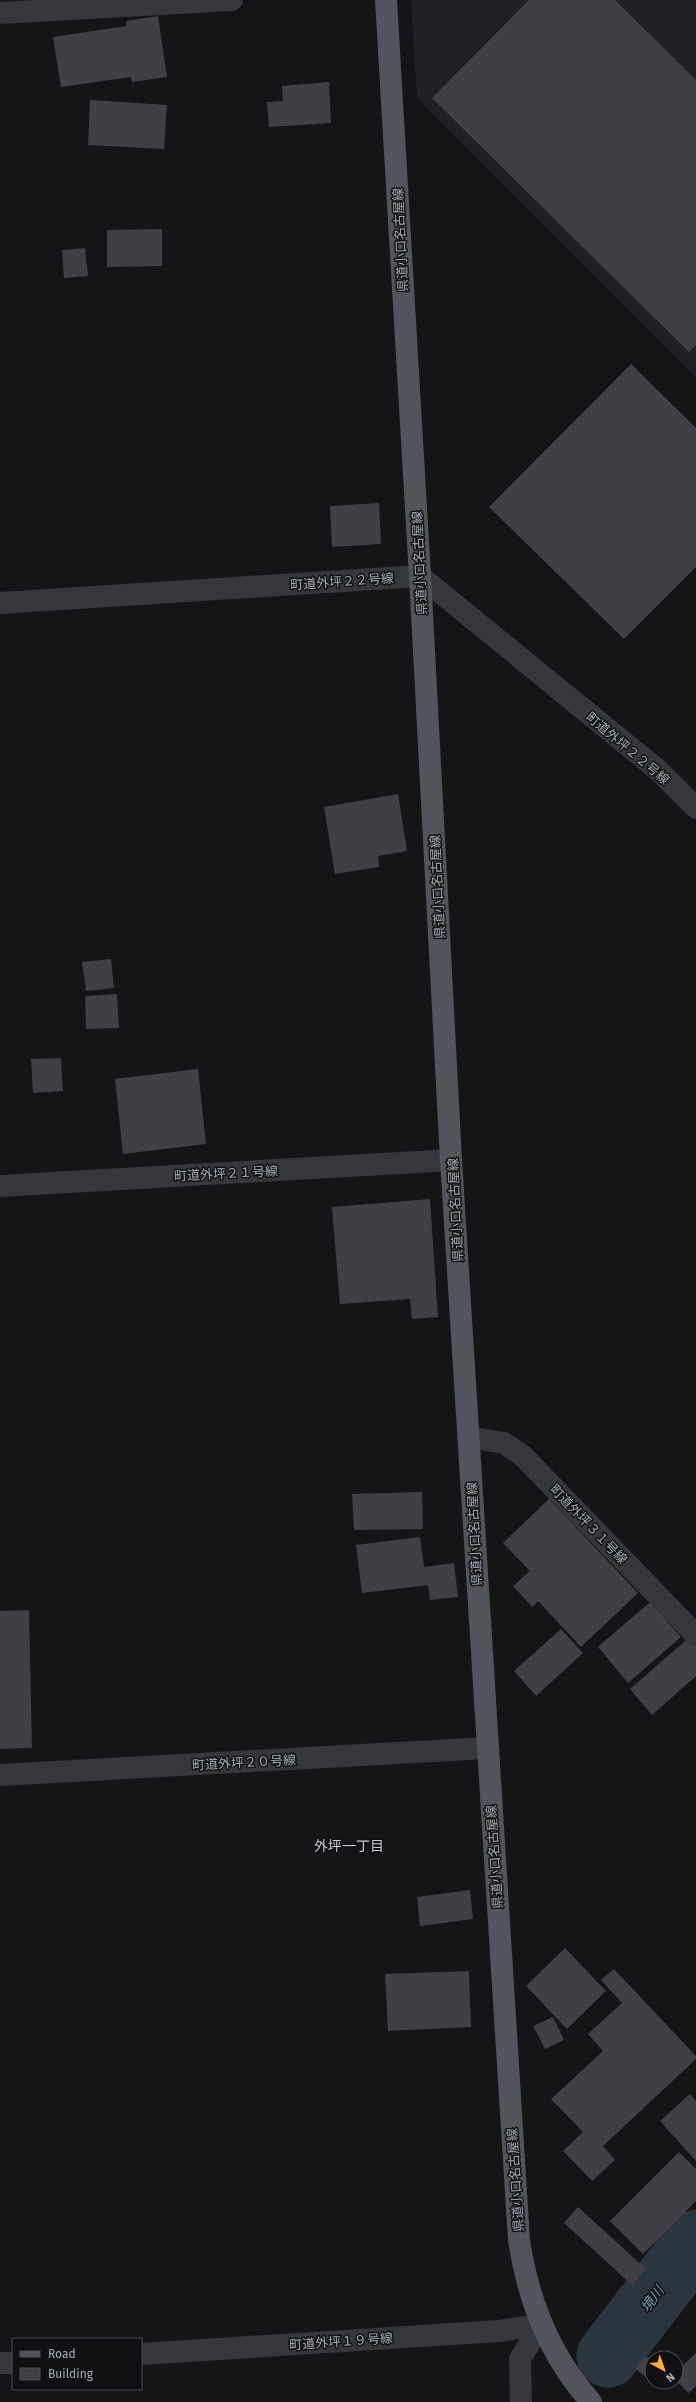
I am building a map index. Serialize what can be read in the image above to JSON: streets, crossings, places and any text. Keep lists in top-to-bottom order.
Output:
{
  "streets": {
    "main road": ["県道小口名古屋線"],
    "street": [
      "町道外坪２２号線",
      "町道外坪２１号線",
      "町道外坪３１号線",
      "町道外坪２０号線",
      "町道外坪１９号線"
    ]
  },
  "crossings": [
    ["県道小口名古屋線", "町道外坪２２号線"],
    ["県道小口名古屋線", "町道外坪２１号線"],
    ["県道小口名古屋線", "町道外坪３１号線"],
    ["県道小口名古屋線", "町道外坪２０号線"],
    ["県道小口名古屋線", "町道外坪１９号線"]
  ],
  "districts": ["外坪一丁目"],
  "water": ["境川"],
  "legend": ["Road", "Building"],
  "north": "bottom right"
}
